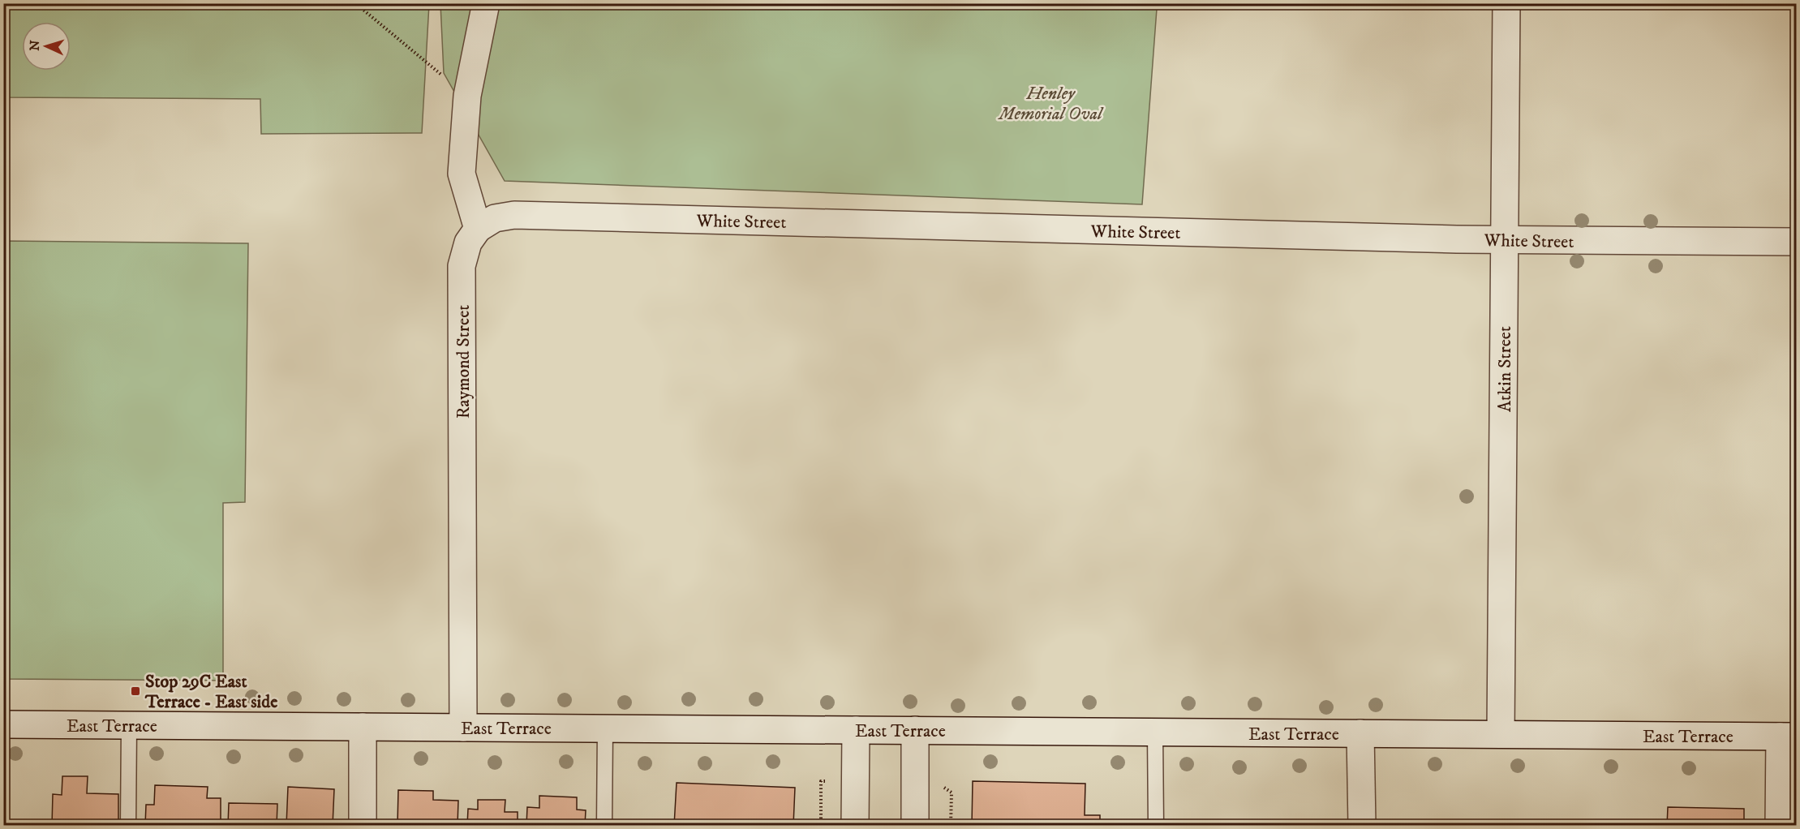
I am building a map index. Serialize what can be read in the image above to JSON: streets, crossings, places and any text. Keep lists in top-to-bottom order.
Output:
{
  "streets": {
    "street": [
      "White Street",
      "Raymond Street",
      "Atkin Street",
      "East Terrace"
    ]
  },
  "crossings": [
    ["White Street", "Raymond Street"],
    ["White Street", "Atkin Street"],
    ["Raymond Street", "East Terrace"],
    ["Atkin Street", "East Terrace"]
  ],
  "parks": ["Henley Memorial Oval"],
  "places": {
    "transit": ["Stop 29C East Terrace - East side"]
  },
  "north": "left"
}
